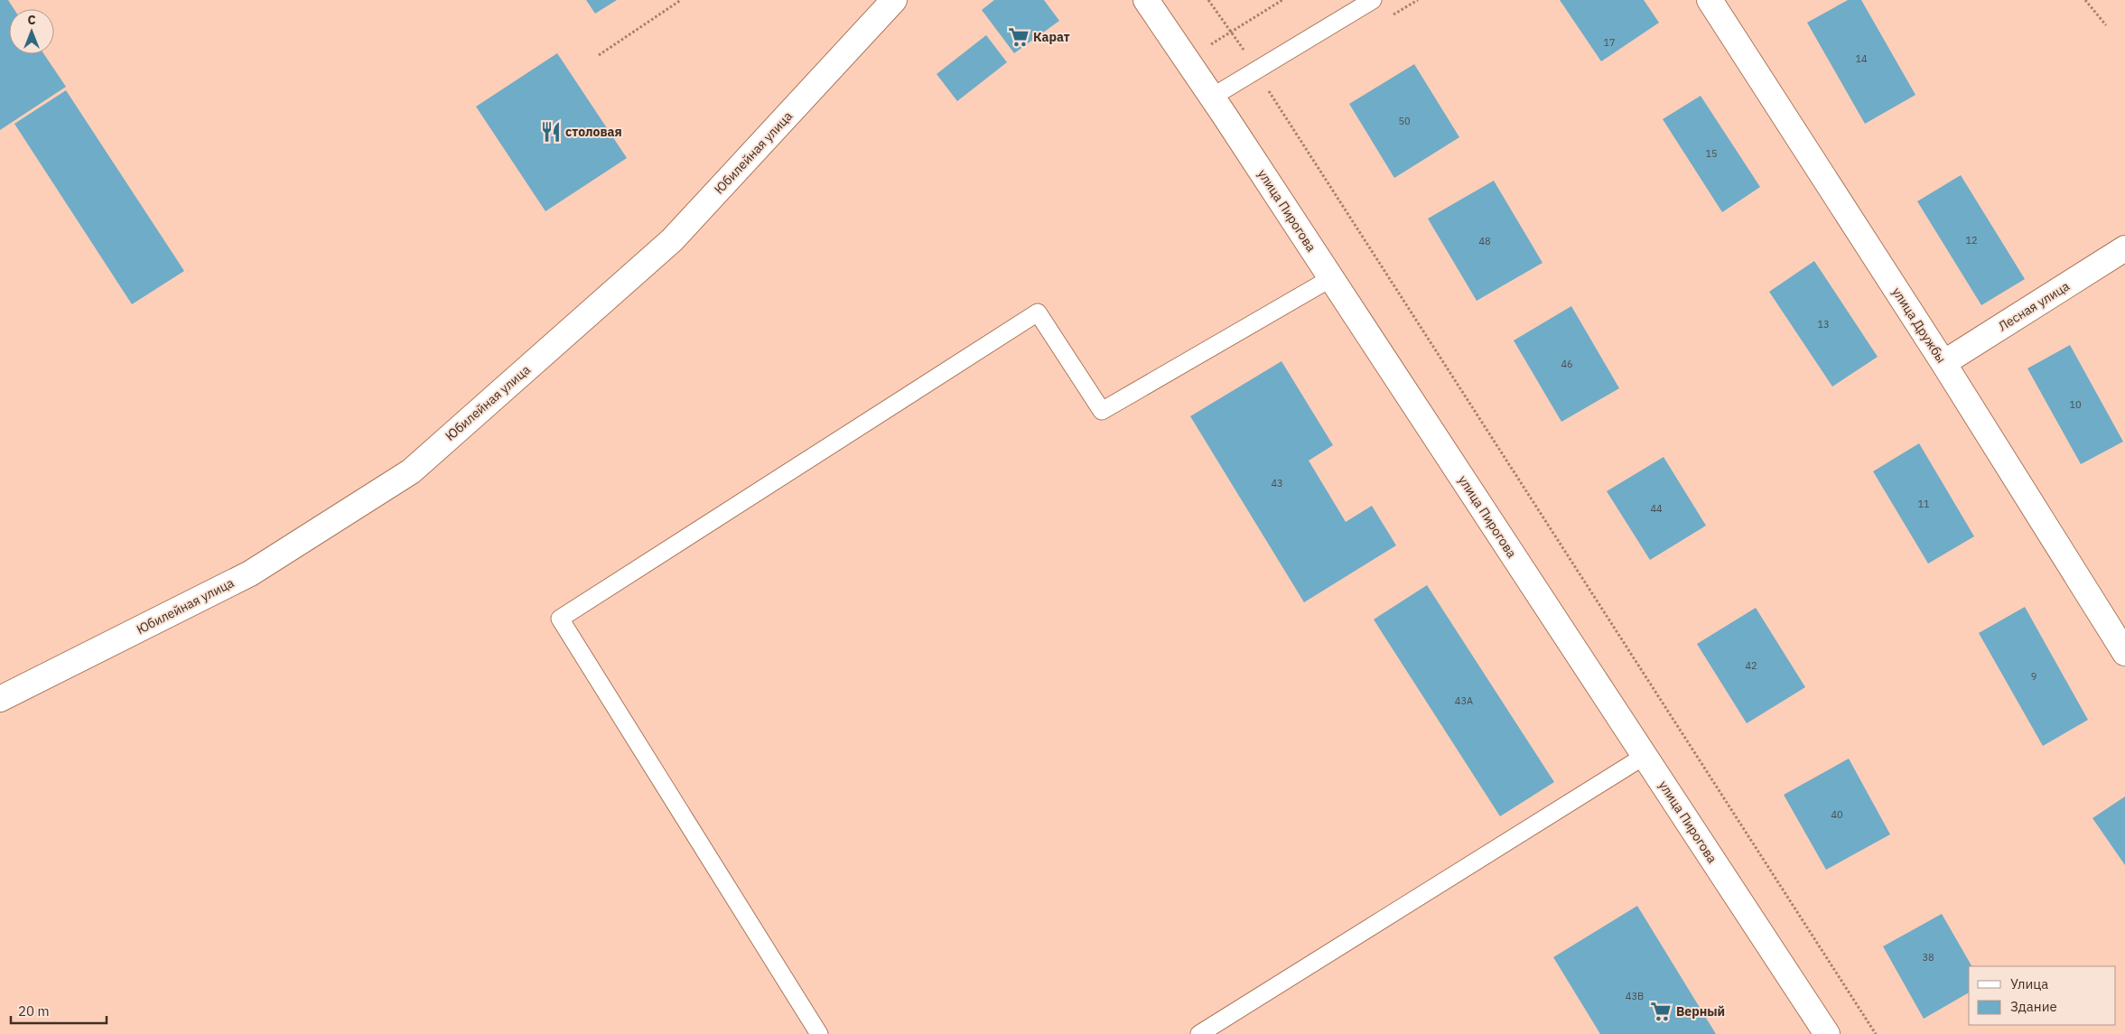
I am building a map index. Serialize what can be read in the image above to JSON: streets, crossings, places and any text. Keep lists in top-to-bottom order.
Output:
{
  "streets": {
    "street": [
      "Юбилейная улица",
      "улица Пирогова",
      "Лесная улица",
      "улица Дружбы"
    ]
  },
  "crossings": [
    ["Лесная улица", "улица Дружбы"]
  ],
  "places": {
    "supermarket": ["Карат", "Верный"],
    "restaurant": ["столовая"]
  },
  "house_numbers": [
    "17",
    "14",
    "50",
    "15",
    "12",
    "48",
    "13",
    "46",
    "10",
    "43",
    "11",
    "44",
    "42",
    "9",
    "43А",
    "40",
    "38",
    "43В"
  ],
  "legend": ["Улица", "Здание"],
  "scale_bar": "20 m",
  "north": "top"
}
